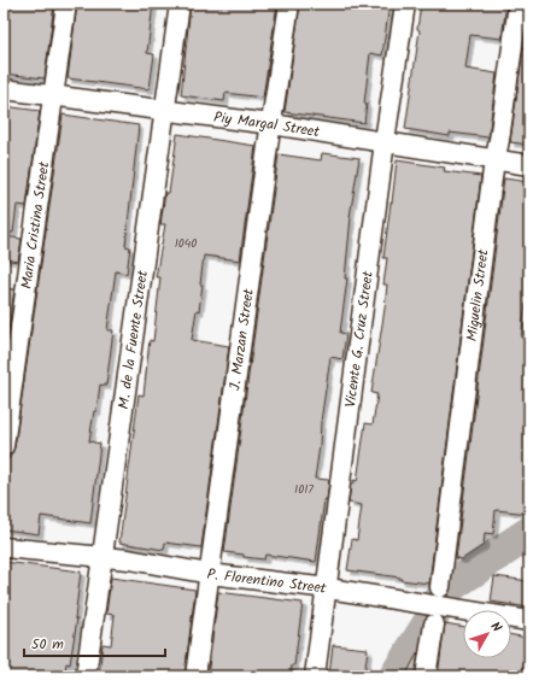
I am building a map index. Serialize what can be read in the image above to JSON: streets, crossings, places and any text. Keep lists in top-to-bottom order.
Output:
{
  "streets": {
    "street": [
      "Piy Margal Street",
      "Maria Cristina Street",
      "Miguelin Street",
      "M. de la Fuente Street",
      "J. Marzan Street",
      "Vicente G. Cruz Street",
      "P. Florentino Street"
    ]
  },
  "crossings": [
    ["Piy Margal Street", "Maria Cristina Street"],
    ["Piy Margal Street", "Miguelin Street"],
    ["Piy Margal Street", "M. de la Fuente Street"],
    ["Piy Margal Street", "J. Marzan Street"],
    ["Piy Margal Street", "Vicente G. Cruz Street"],
    ["M. de la Fuente Street", "P. Florentino Street"],
    ["J. Marzan Street", "P. Florentino Street"],
    ["Vicente G. Cruz Street", "P. Florentino Street"]
  ],
  "house_numbers": ["1040", "1017"],
  "scale_bar": "50 m",
  "north": "top right"
}
